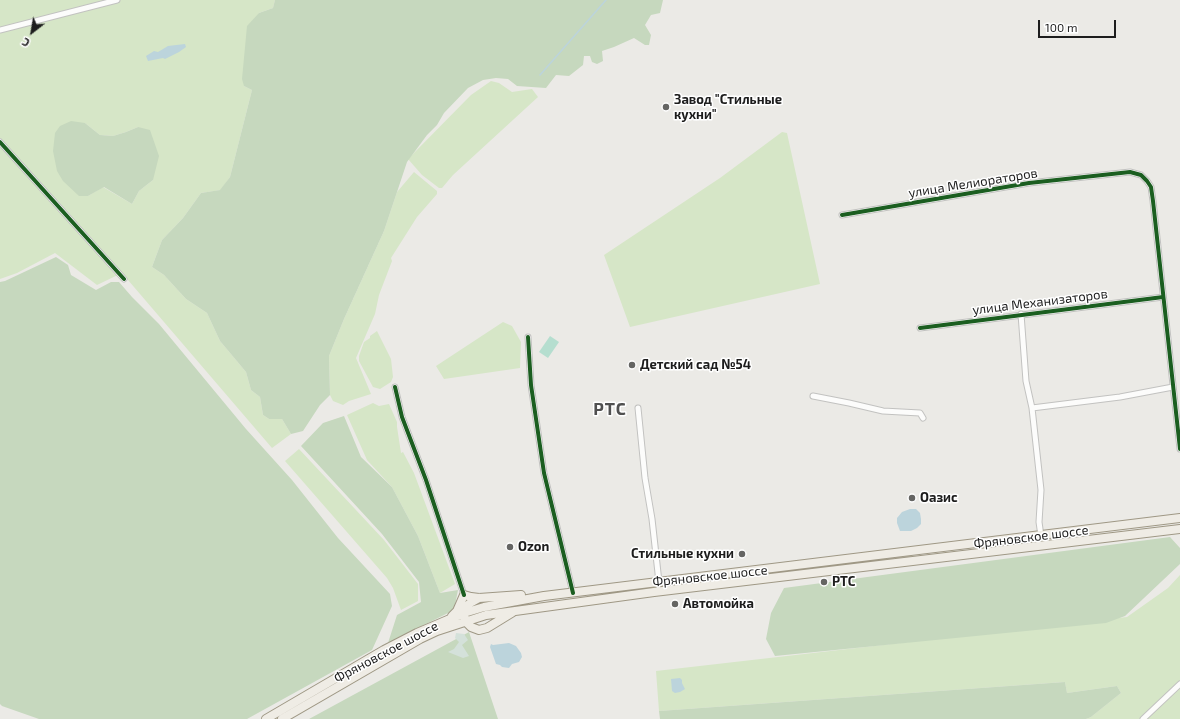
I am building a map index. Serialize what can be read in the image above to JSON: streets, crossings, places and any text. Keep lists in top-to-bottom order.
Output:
{
  "streets": {
    "main road": ["Фряновское шоссе"],
    "street": ["улица Мелиораторов", "улица Механизаторов"]
  },
  "crossings": [
    ["улица Мелиораторов", "улица Механизаторов"]
  ],
  "districts": ["РТС"],
  "places": [
    "Завод \"Стильные кухни\"",
    "Детский сад №54",
    "Оазис",
    "Ozon",
    "Стильные кухни",
    "РТС",
    "Автомойка"
  ],
  "scale_bar": "100 m",
  "north": "bottom left"
}
